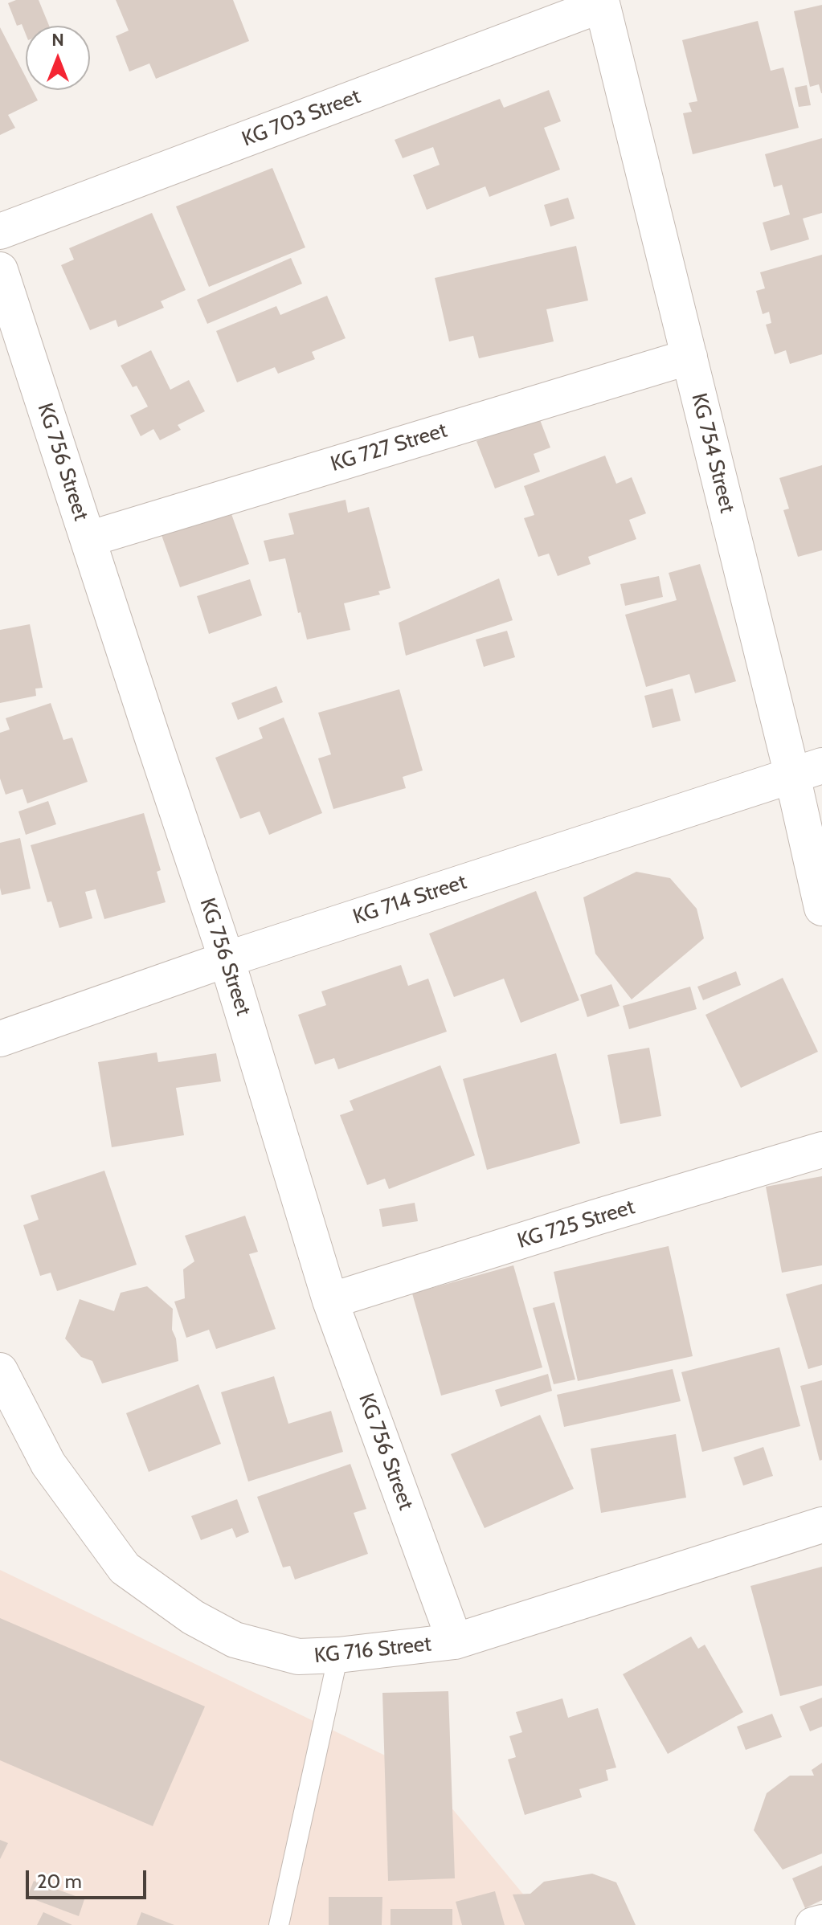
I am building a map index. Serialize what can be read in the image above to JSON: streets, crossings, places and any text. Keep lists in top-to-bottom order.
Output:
{
  "streets": {
    "street": [
      "KG 703 Street",
      "KG 727 Street",
      "KG 754 Street",
      "KG 756 Street",
      "KG 714 Street",
      "KG 725 Street",
      "KG 716 Street"
    ]
  },
  "crossings": [
    ["KG 703 Street", "KG 754 Street"],
    ["KG 727 Street", "KG 754 Street"],
    ["KG 727 Street", "KG 756 Street"],
    ["KG 754 Street", "KG 714 Street"],
    ["KG 756 Street", "KG 714 Street"],
    ["KG 756 Street", "KG 725 Street"],
    ["KG 756 Street", "KG 716 Street"]
  ],
  "scale_bar": "20 m",
  "north": "top"
}
